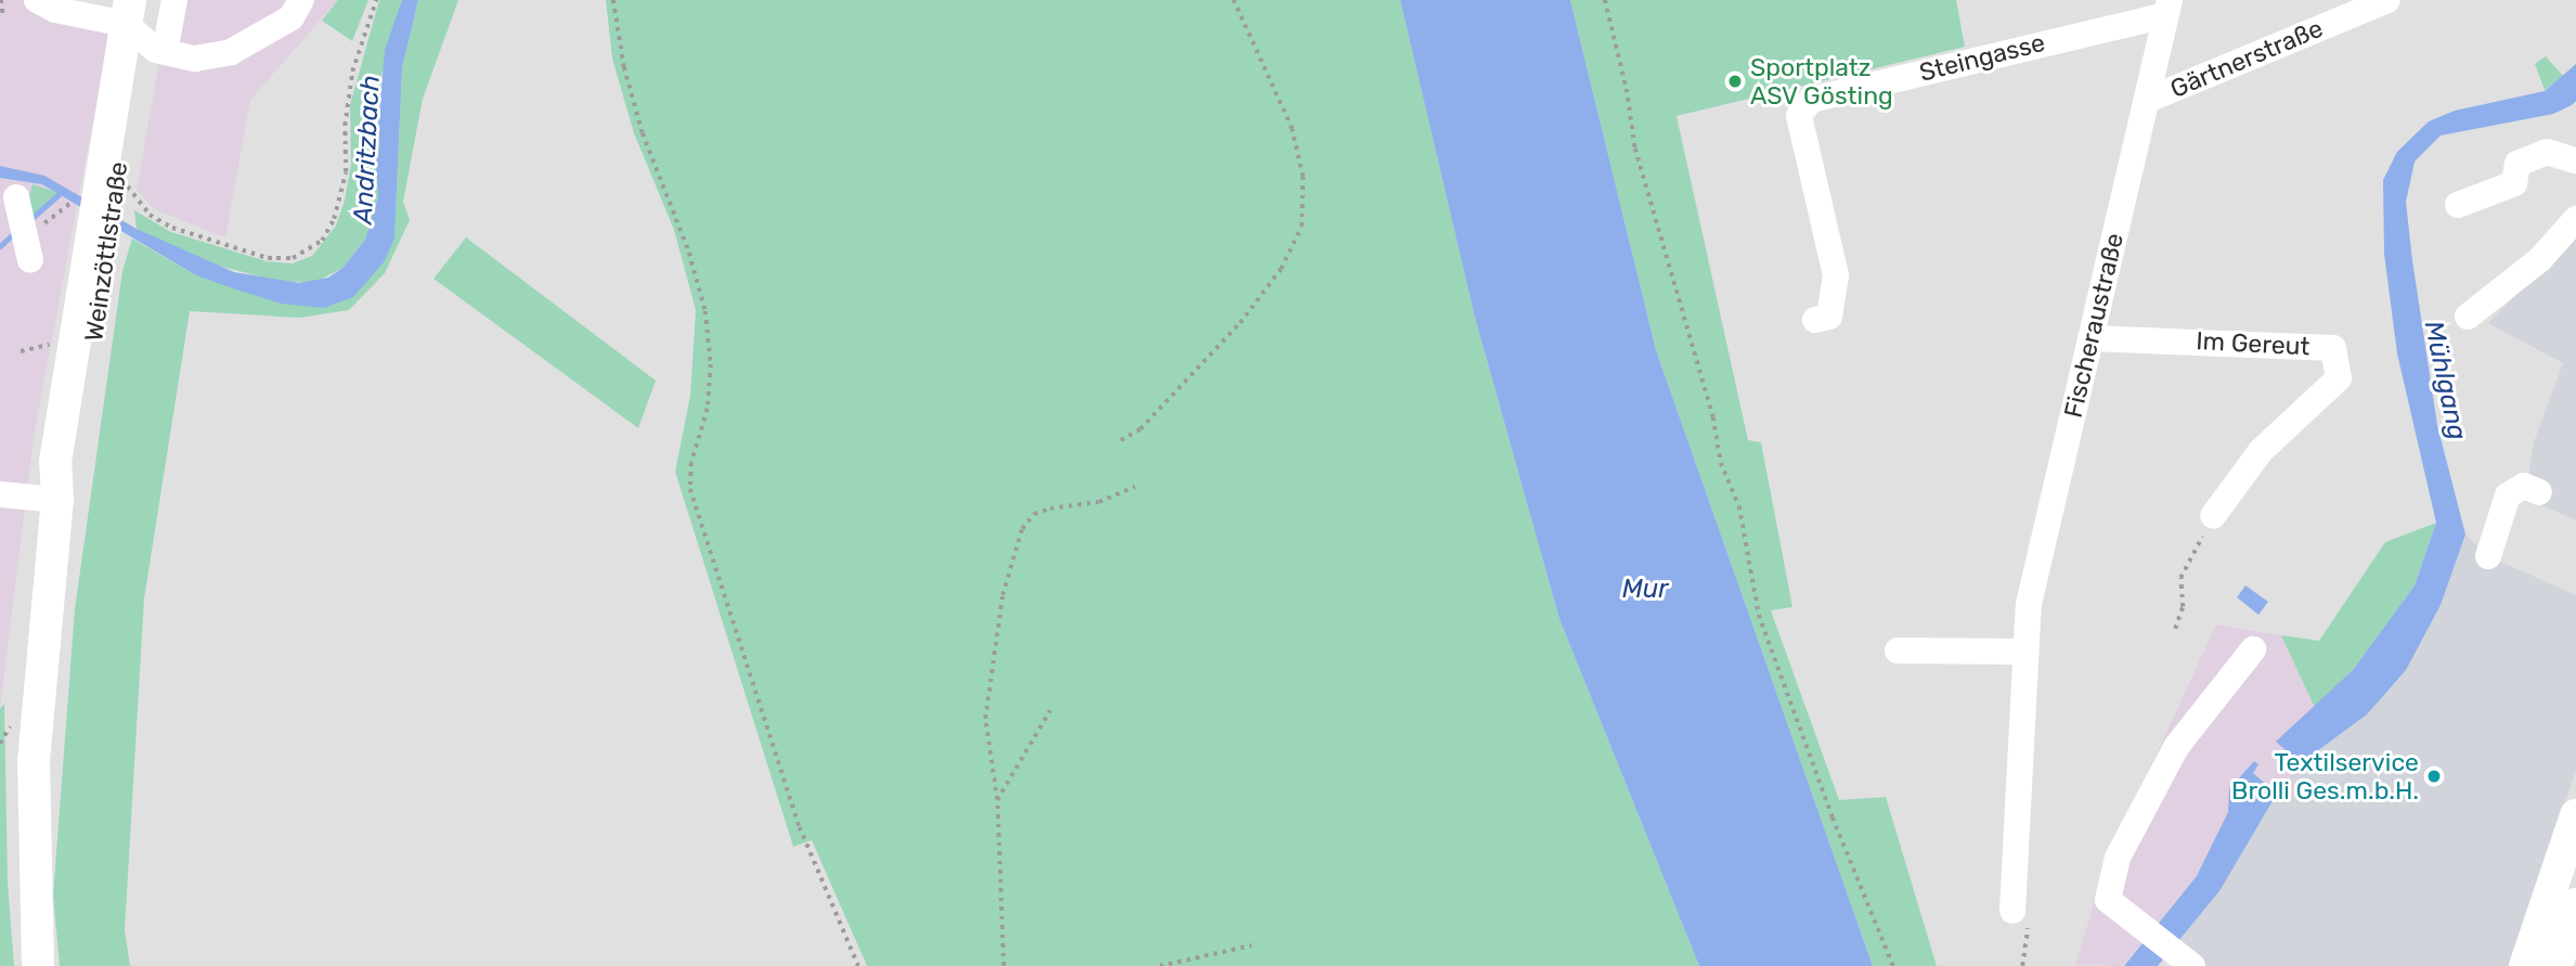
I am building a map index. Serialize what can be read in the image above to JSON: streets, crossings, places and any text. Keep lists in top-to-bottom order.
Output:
{
  "streets": {
    "main road": ["Weinzöttlstraße"],
    "street": [
      "Steingasse",
      "Gärtnerstraße",
      "Fischeraustraße",
      "Im Gereut"
    ]
  },
  "crossings": [
    ["Steingasse", "Fischeraustraße"],
    ["Gärtnerstraße", "Fischeraustraße"],
    ["Fischeraustraße", "Im Gereut"]
  ],
  "water": ["Andritzbach", "Mühlgang", "Mur"],
  "places": ["Sportplatz ASV Gösting", "Textilservice Brolli Ges.m.b.H."]
}
